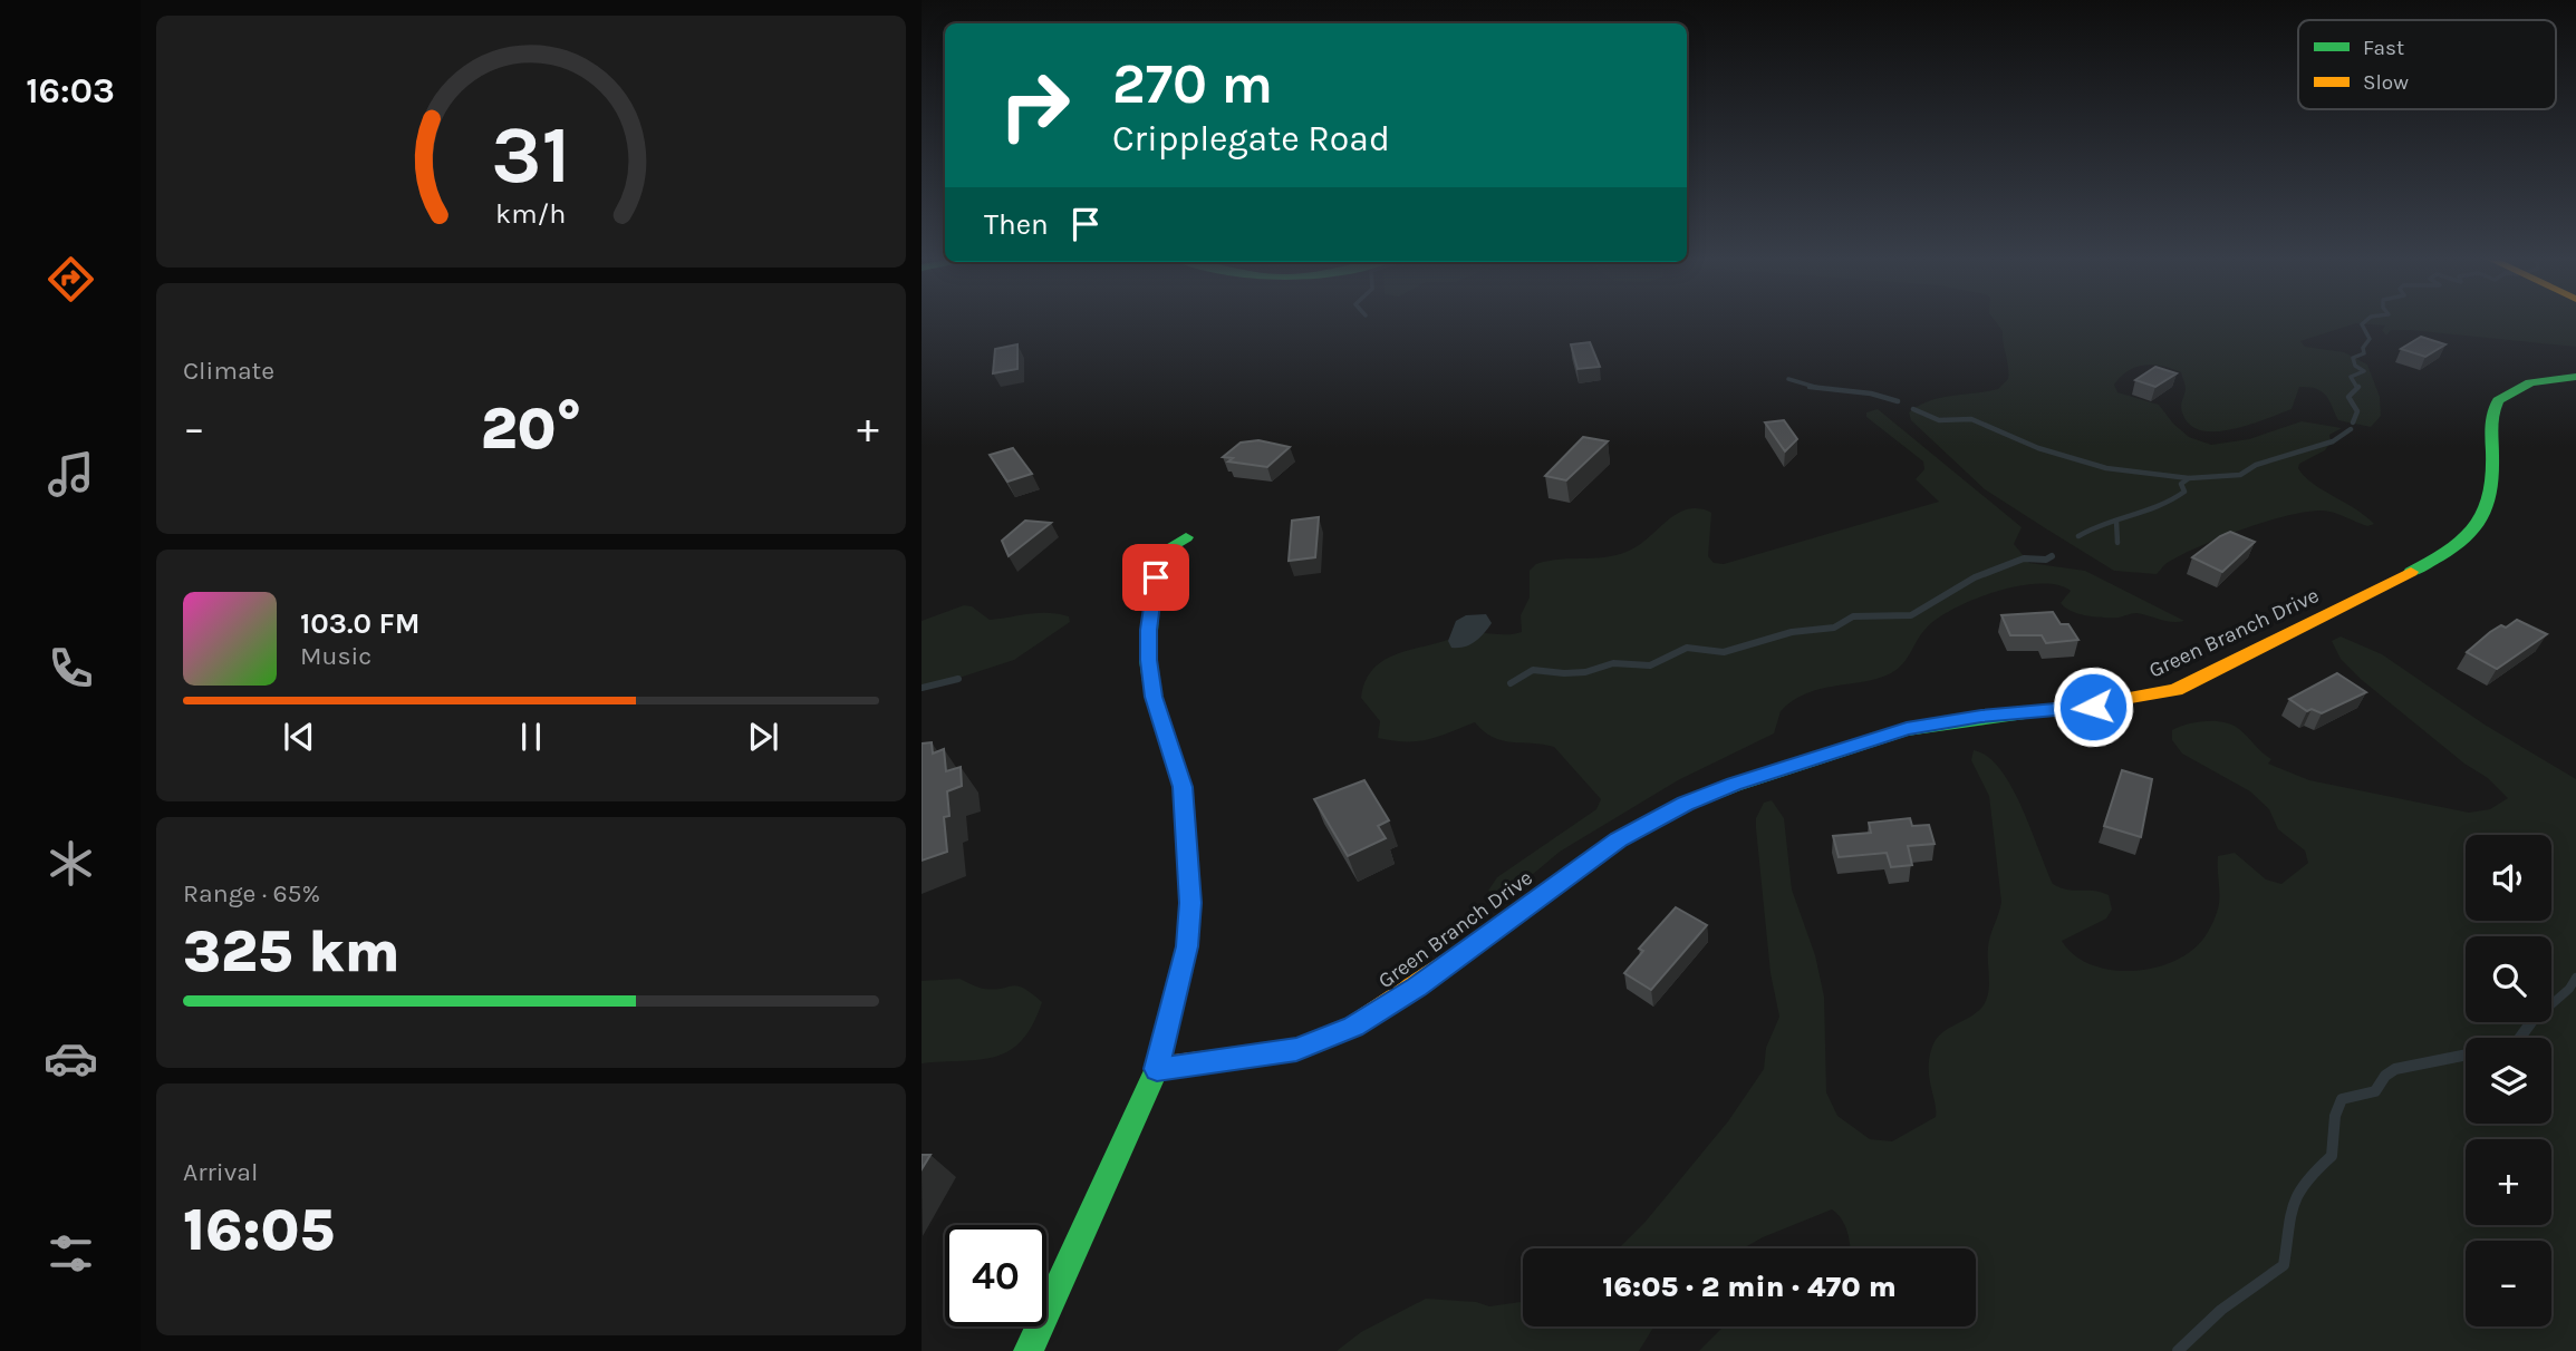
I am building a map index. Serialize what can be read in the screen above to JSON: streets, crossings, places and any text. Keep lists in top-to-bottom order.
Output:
{
  "streets": {
    "street": ["Green Branch Drive"]
  },
  "legend": ["Fast", "Slow"],
  "page": {
    "tabs": "16:03",
    "turn": ["270 m", "Cripplegate Road"],
    "then": "Then",
    "tile": [
      "Climate",
      ["Range · 65%", "325 km"],
      ["Arrival", "16:05"]
    ],
    "heat": ["−", "20°", "+"],
    "song": ["103.0 FM", "Music"],
    "map_buttons": ["+", "−"],
    "limit": "40",
    "trip": "16:05 · 2 min · 470 m",
    "gauge": ["31", "km/h"]
  }
}
